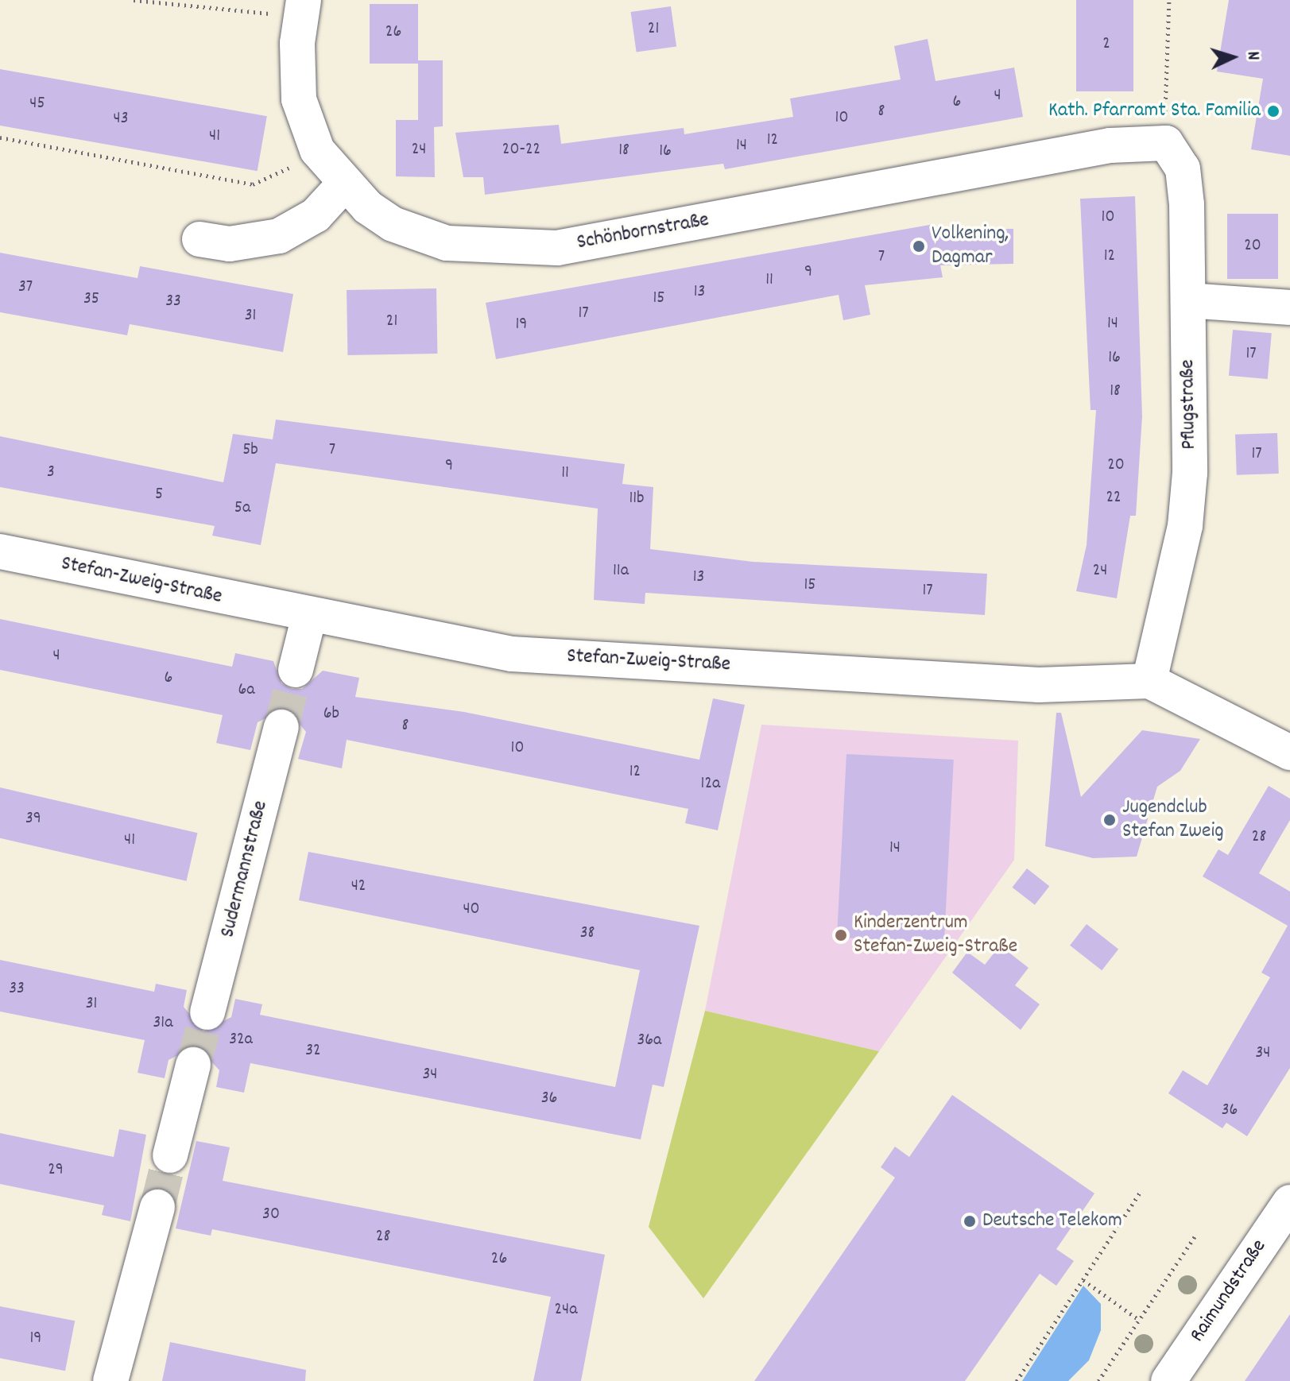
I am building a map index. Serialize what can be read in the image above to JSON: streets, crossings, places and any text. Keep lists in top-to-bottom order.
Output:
{
  "streets": {
    "street": [
      "Schönbornstraße",
      "Pflugstraße",
      "Stefan-Zweig-Straße",
      "Sudermannstraße",
      "Raimundstraße"
    ]
  },
  "crossings": [
    ["Schönbornstraße", "Pflugstraße"],
    ["Pflugstraße", "Stefan-Zweig-Straße"]
  ],
  "places": [
    "Kath. Pfarramt Sta. Familia",
    "Volkening, Dagmar",
    "Jugendclub Stefan Zweig",
    "Kinderzentrum Stefan-Zweig-Straße",
    "Deutsche Telekom"
  ],
  "house_numbers": [
    "21",
    "26",
    "2",
    "4",
    "6",
    "45",
    "8",
    "10",
    "43",
    "41",
    "12",
    "14",
    "24",
    "20-22",
    "18",
    "16",
    "10",
    "20",
    "12",
    "7",
    "9",
    "11",
    "37",
    "13",
    "15",
    "35",
    "33",
    "17",
    "31",
    "21",
    "14",
    "19",
    "17",
    "16",
    "18",
    "5b",
    "7",
    "17",
    "20",
    "9",
    "3",
    "11",
    "5",
    "22",
    "11b",
    "5a",
    "11a",
    "24",
    "13",
    "15",
    "17",
    "4",
    "6",
    "6a",
    "6b",
    "8",
    "10",
    "12",
    "12a",
    "39",
    "28",
    "41",
    "14",
    "42",
    "40",
    "38",
    "33",
    "31",
    "31a",
    "32a",
    "36a",
    "32",
    "34",
    "34",
    "36",
    "36",
    "29",
    "30",
    "28",
    "26",
    "24a",
    "19"
  ],
  "north": "right"
}
